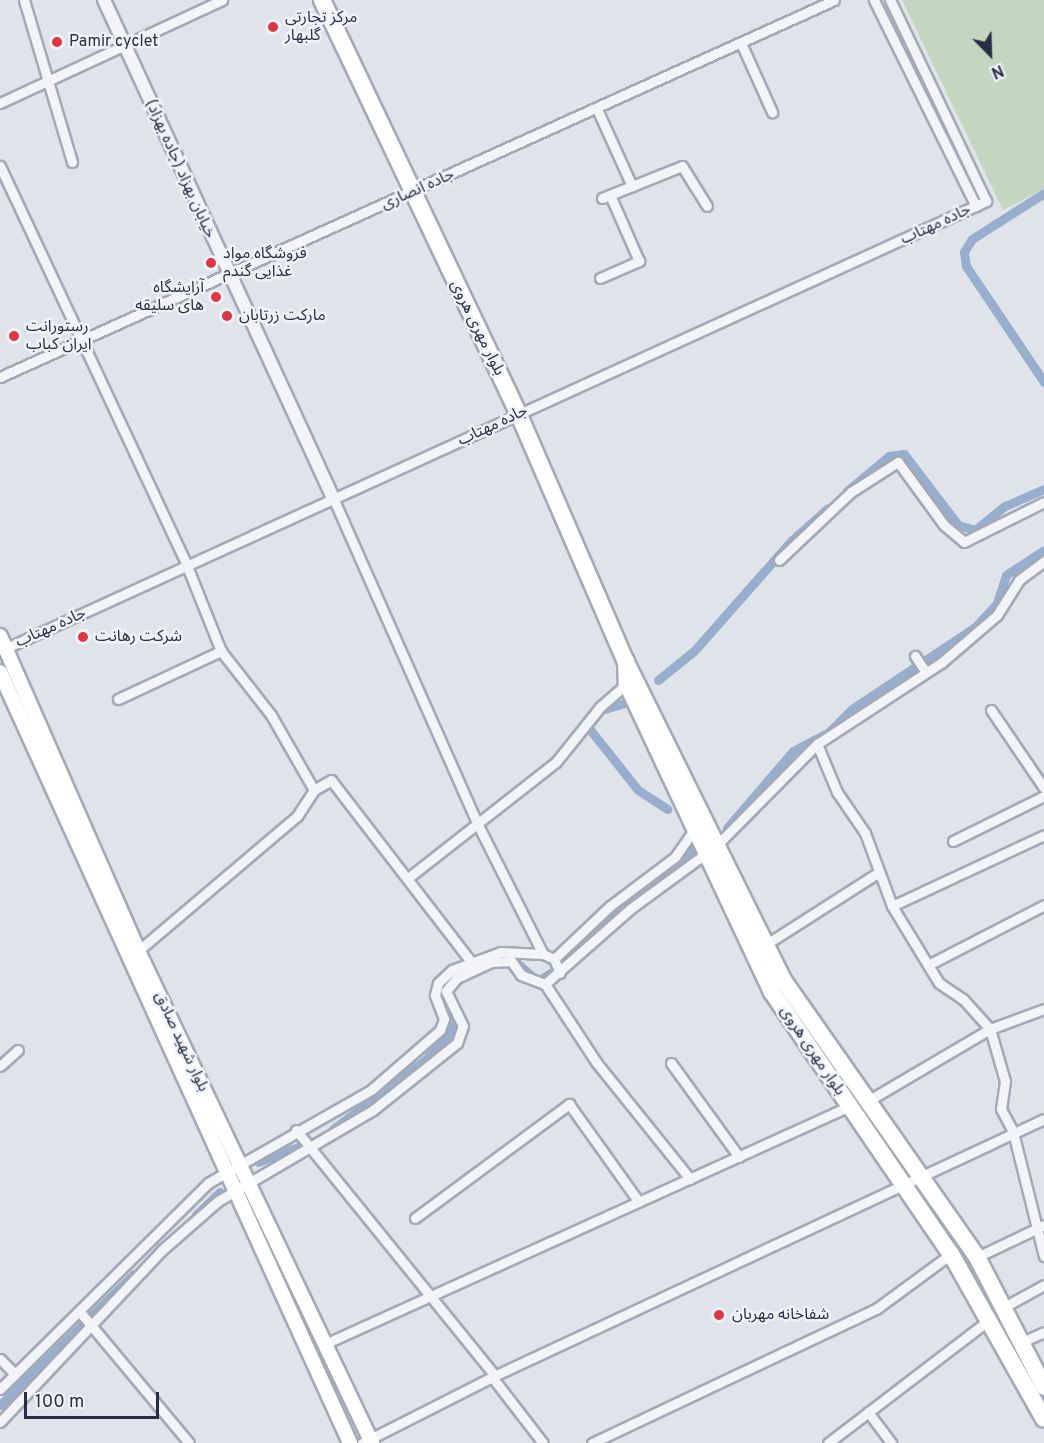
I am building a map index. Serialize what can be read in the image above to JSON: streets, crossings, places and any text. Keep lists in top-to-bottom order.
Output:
{
  "streets": {
    "highway": ["بلوار مهری هروی"],
    "main road": ["بلوار شهید صادق"],
    "street": ["خیابان بهزاد (جاده بهزاد)", "جاده انصاری", "جاده مهتاب"]
  },
  "crossings": [
    ["خیابان بهزاد (جاده بهزاد)", "جاده انصاری"],
    ["خیابان بهزاد (جاده بهزاد)", "جاده مهتاب"],
    ["جاده انصاری", "بلوار مهری هروی"],
    ["جاده مهتاب", "بلوار مهری هروی"],
    ["جاده مهتاب", "بلوار شهید صادق"]
  ],
  "places": [
    "مرکز تجارتی گلبهار",
    "Pamir cyclet",
    "فروشگاه مواد غذایی گندم",
    "آرایشگاه های سلیقه",
    "مارکت زرتابان",
    "رستورانت ایران کباب",
    "شرکت رهانت",
    "شفاخانه مهربان"
  ],
  "scale_bar": "100 m",
  "north": "bottom right"
}
